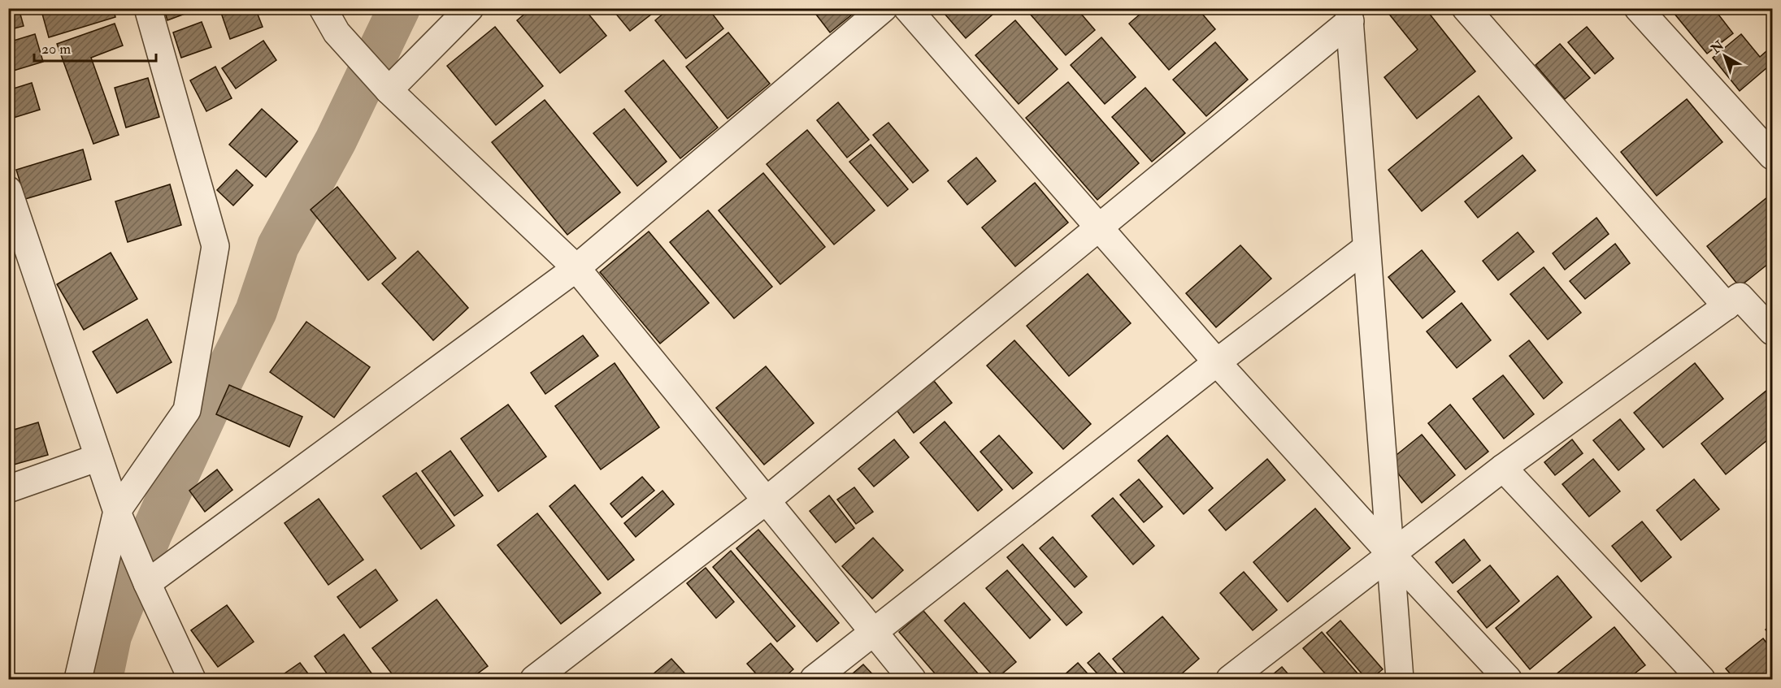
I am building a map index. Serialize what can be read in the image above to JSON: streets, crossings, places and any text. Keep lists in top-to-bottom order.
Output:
{
  "scale_bar": "20 m",
  "north": "top left"
}
